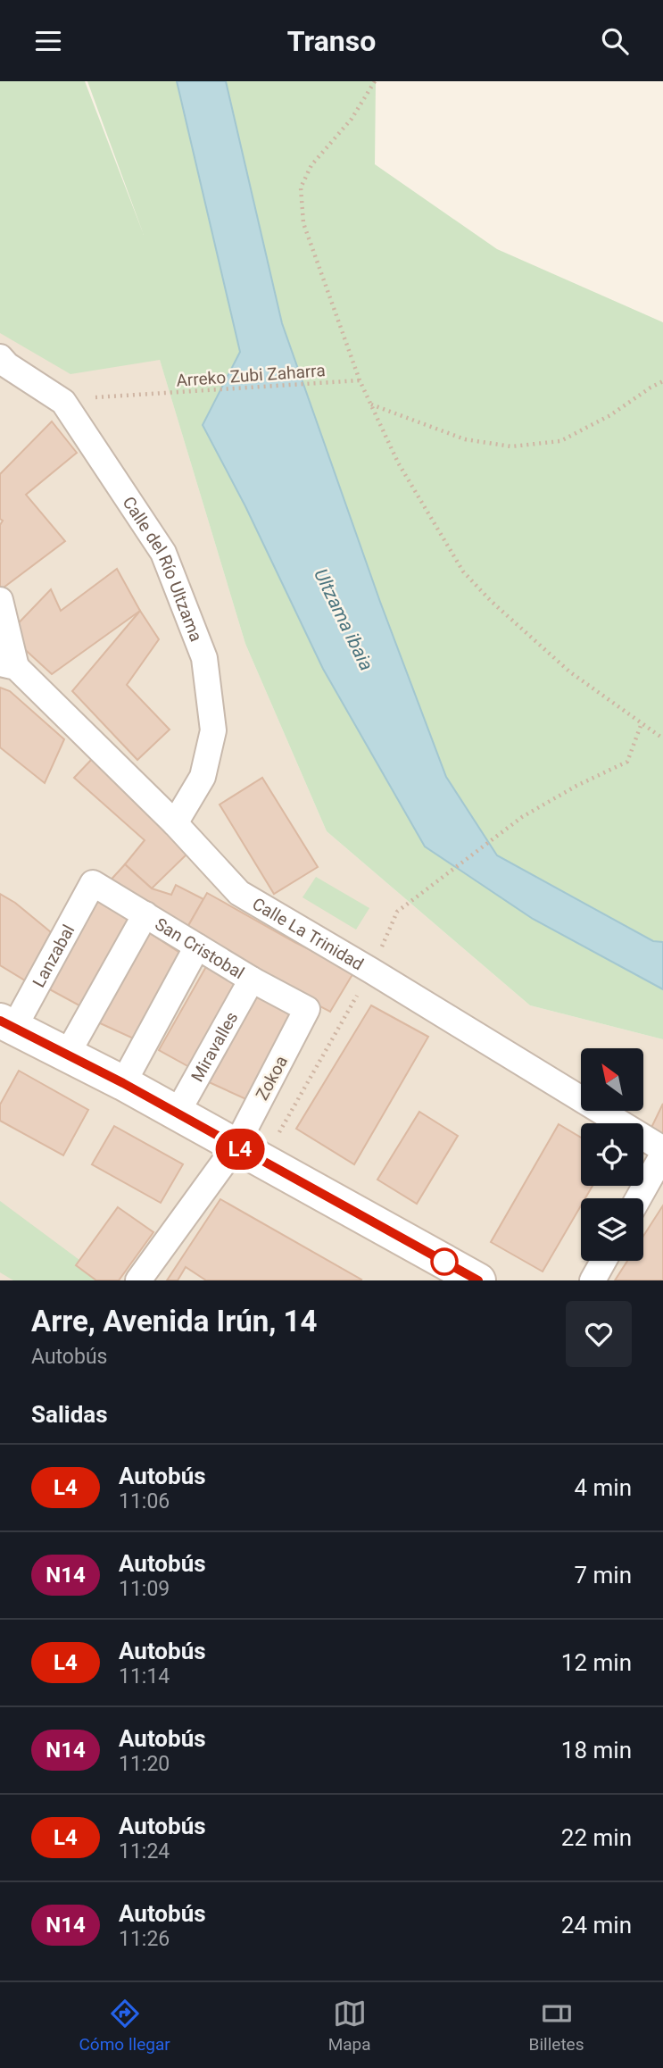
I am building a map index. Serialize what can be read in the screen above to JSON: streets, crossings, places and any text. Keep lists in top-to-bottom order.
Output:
{
  "streets": {
    "street": [
      "Calle del Río Ultzama",
      "Calle La Trinidad",
      "San Cristobal",
      "Lanzabal",
      "Miravalles",
      "Zokoa"
    ],
    "path": ["Arreko Zubi Zaharra"]
  },
  "crossings": [
    ["Arreko Zubi Zaharra", "Calle del Río Ultzama"],
    ["Calle del Río Ultzama", "Calle La Trinidad"],
    ["San Cristobal", "Lanzabal"],
    ["San Cristobal", "Miravalles"],
    ["San Cristobal", "Zokoa"]
  ],
  "water": ["Ultzama ibaia"],
  "lines": ["bus line L4"],
  "north": "top left",
  "page": {
    "header": "Transo",
    "on_map": "L4",
    "heading": [
      ["Arre, Avenida Irún, 14", "Autobús"],
      "Salidas"
    ],
    "list": [
      {
        "mark": "L4",
        "name": "Autobús",
        "note": "11:06",
        "value": "4 min"
      },
      {
        "mark": "N14",
        "name": "Autobús",
        "note": "11:09",
        "value": "7 min"
      },
      {
        "mark": "L4",
        "name": "Autobús",
        "note": "11:14",
        "value": "12 min"
      },
      {
        "mark": "N14",
        "name": "Autobús",
        "note": "11:20",
        "value": "18 min"
      },
      {
        "mark": "L4",
        "name": "Autobús",
        "note": "11:24",
        "value": "22 min"
      },
      {
        "mark": "N14",
        "name": "Autobús",
        "note": "11:26",
        "value": "24 min"
      }
    ],
    "tabs": ["Cómo llegar", "Mapa", "Billetes"]
  }
}
